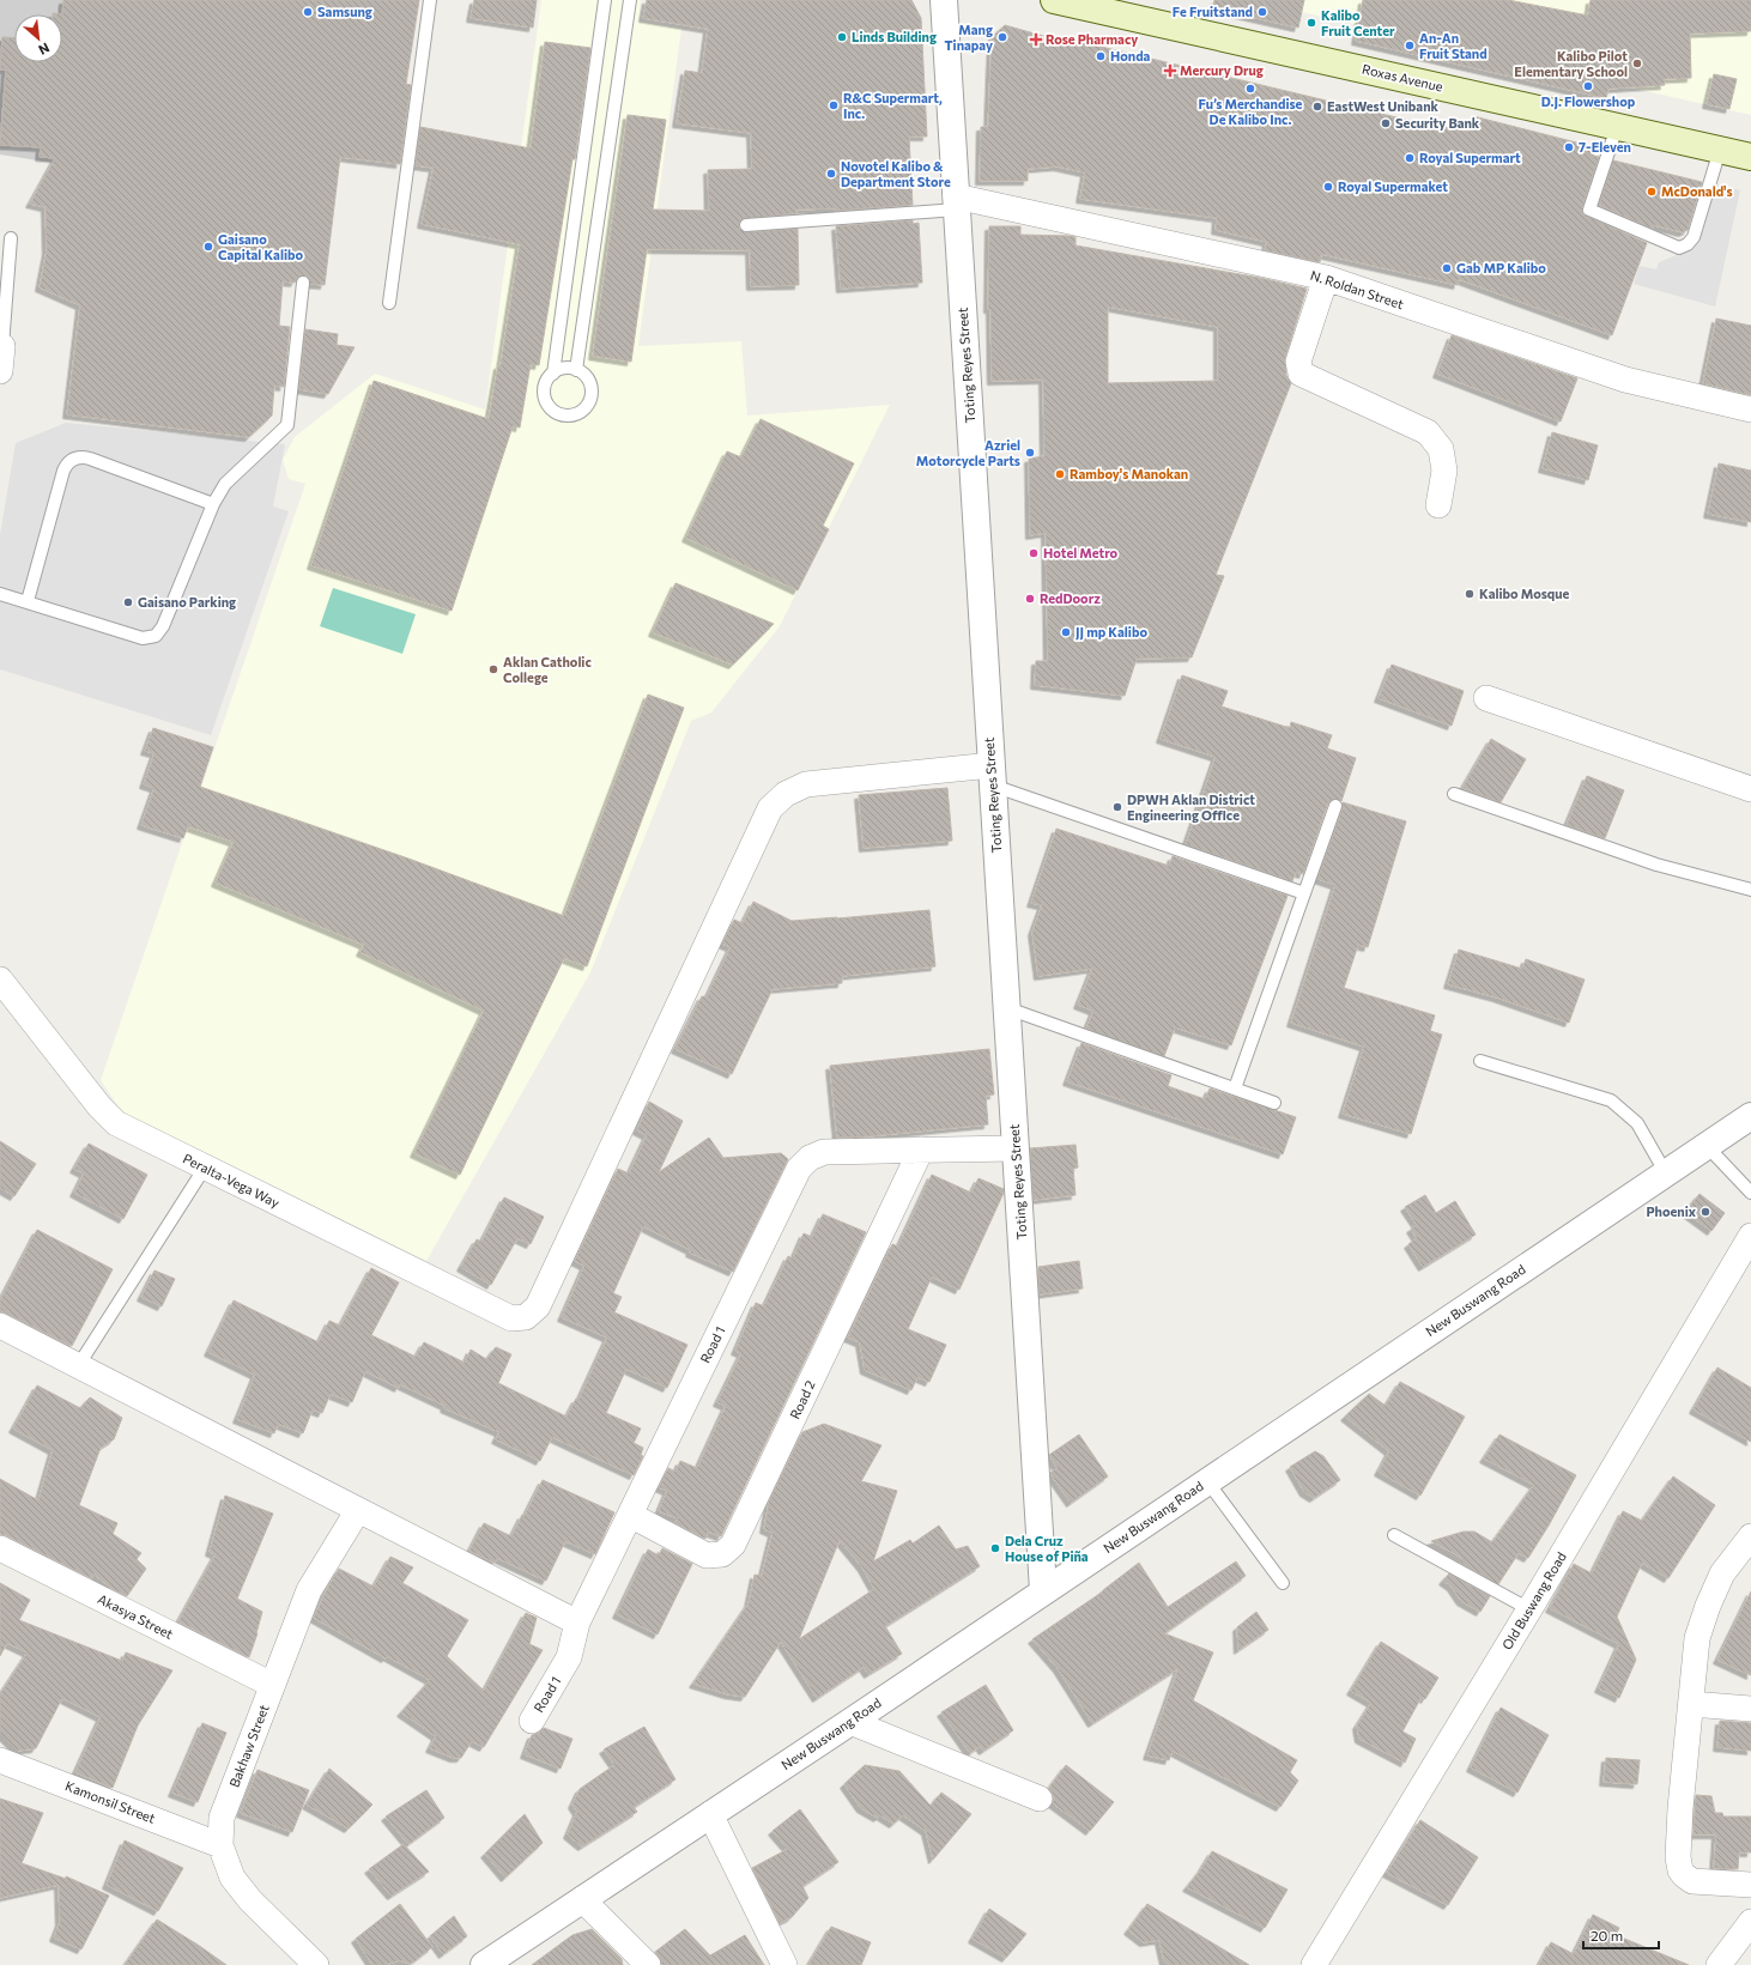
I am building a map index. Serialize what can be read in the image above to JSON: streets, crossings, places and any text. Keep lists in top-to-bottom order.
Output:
{
  "streets": {
    "main road": ["Roxas Avenue"],
    "street": [
      "N. Roldan Street",
      "Toting Reyes Street",
      "Peralta-Vega Way",
      "New Buswang Road",
      "Road 1",
      "Road 2",
      "Old Buswang Road",
      "Akasya Street",
      "Bakhaw Street",
      "Kamonsil Street"
    ]
  },
  "crossings": [
    ["N. Roldan Street", "Toting Reyes Street"],
    ["Toting Reyes Street", "Peralta-Vega Way"],
    ["Toting Reyes Street", "New Buswang Road"],
    ["Toting Reyes Street", "Road 1"],
    ["Road 1", "Road 2"],
    ["Akasya Street", "Bakhaw Street"],
    ["Bakhaw Street", "Kamonsil Street"]
  ],
  "places": {
    "other": [
      "Samsung",
      "Fe Fruitstand",
      "Kalibo Fruit Center",
      "Linds Building",
      "Mang Tinapay",
      "An-An Fruit Stand",
      "Honda",
      "Kalibo Pilot Elementary School",
      "D.J. Flowershop",
      "Fu’s Merchandise De Kalibo Inc.",
      "R&C Supermart, Inc.",
      "EastWest Unibank",
      "Security Bank",
      "7-Eleven",
      "Royal Supermart",
      "Novotel Kalibo & Department Store",
      "Royal Supermaket",
      "McDonald's",
      "Gaisano Capital Kalibo",
      "Gab MP Kalibo",
      "Azriel Motorcycle Parts",
      "Ramboy's Manokan",
      "Hotel Metro",
      "Kalibo Mosque",
      "RedDoorz",
      "Gaisano Parking",
      "JJ mp Kalibo",
      "Aklan Catholic College",
      "DPWH Aklan District Engineering Office",
      "Phoenix",
      "Dela Cruz House of Piña"
    ],
    "health": ["Rose Pharmacy", "Mercury Drug"]
  },
  "scale_bar": "20 m",
  "north": "bottom right"
}
